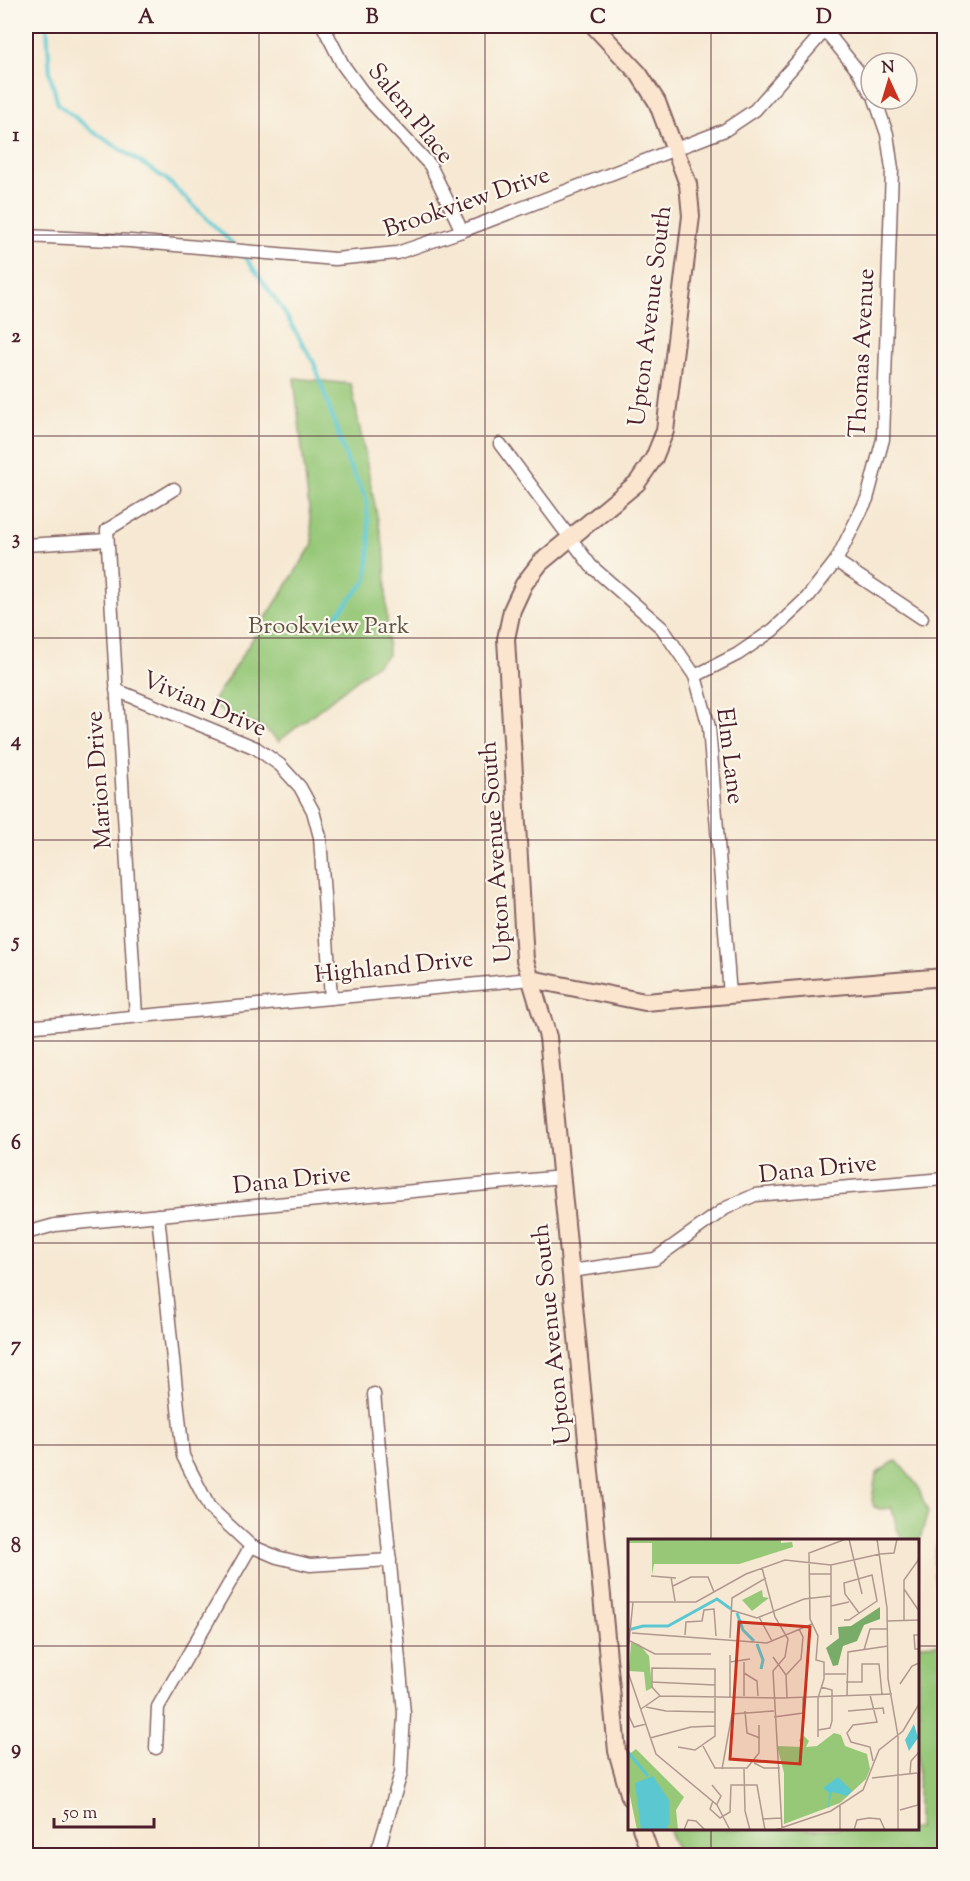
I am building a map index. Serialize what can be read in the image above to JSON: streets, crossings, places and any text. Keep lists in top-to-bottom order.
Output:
{
  "streets": {
    "street": [
      "Salem Place",
      "Brookview Drive",
      "Upton Avenue South",
      "Thomas Avenue",
      "Vivian Drive",
      "Elm Lane",
      "Marion Drive",
      "Highland Drive",
      "Dana Drive"
    ]
  },
  "crossings": [
    ["Salem Place", "Brookview Drive"],
    ["Brookview Drive", "Upton Avenue South"],
    ["Upton Avenue South", "Elm Lane"],
    ["Upton Avenue South", "Highland Drive"],
    ["Upton Avenue South", "Dana Drive"],
    ["Thomas Avenue", "Elm Lane"],
    ["Vivian Drive", "Marion Drive"],
    ["Vivian Drive", "Highland Drive"],
    ["Elm Lane", "Highland Drive"],
    ["Marion Drive", "Highland Drive"]
  ],
  "parks": ["Brookview Park"],
  "scale_bar": "50 m",
  "north": "top",
  "grid": {
    "columns": [
      "A",
      "B",
      "C",
      "D"
    ],
    "rows": [
      "1",
      "2",
      "3",
      "4",
      "5",
      "6",
      "7",
      "8",
      "9"
    ]
  }
}
